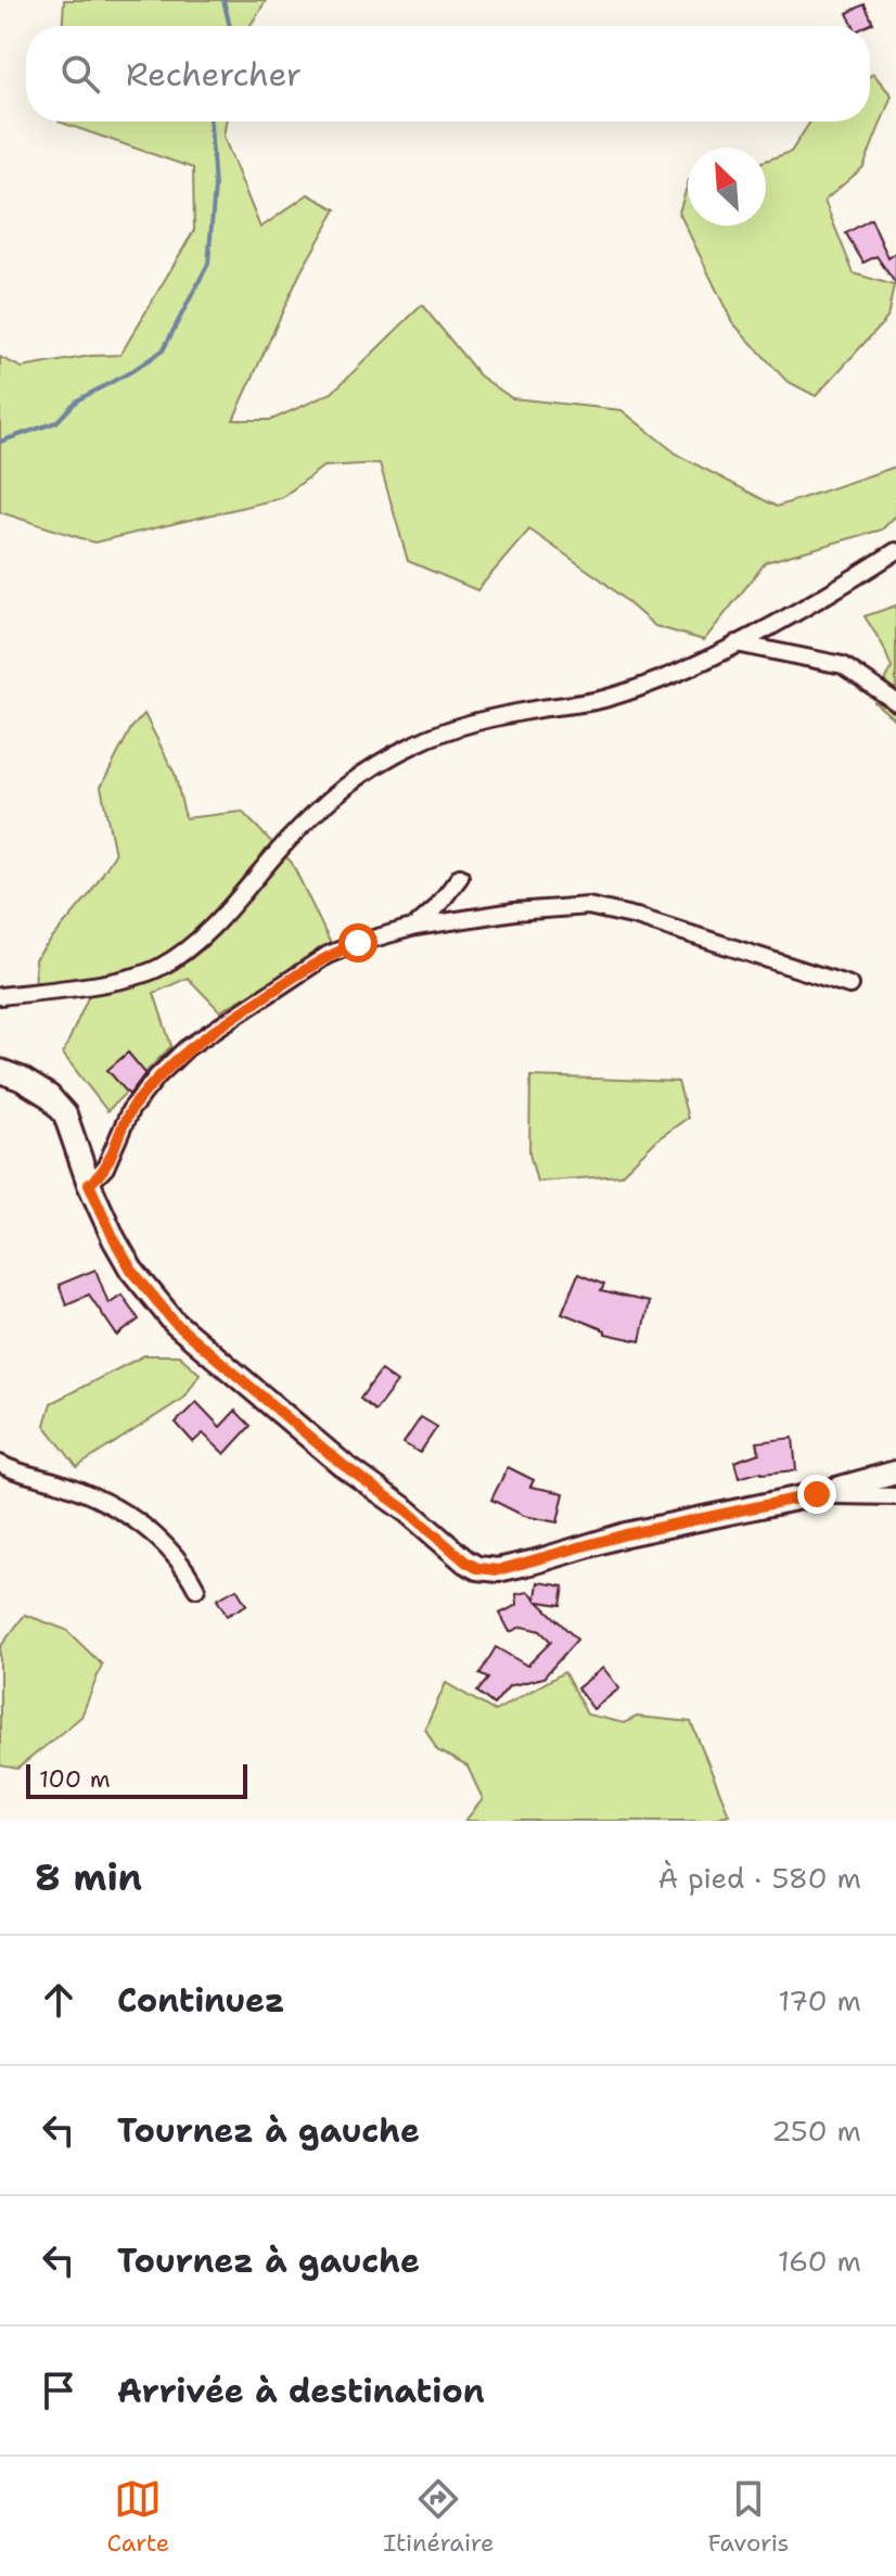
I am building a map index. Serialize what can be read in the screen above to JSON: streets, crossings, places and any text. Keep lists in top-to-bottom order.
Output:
{
  "scale_bar": "100 m",
  "north": "top left",
  "page": {
    "search": "Rechercher",
    "scale": "100 m",
    "heading": ["8 min", "À pied · 580 m"],
    "list": [
      ["Continuez", "170 m"],
      ["Tournez à gauche", "250 m"],
      ["Tournez à gauche", "160 m"],
      "Arrivée à destination"
    ],
    "nav": ["Carte", "Itinéraire", "Favoris"]
  }
}
